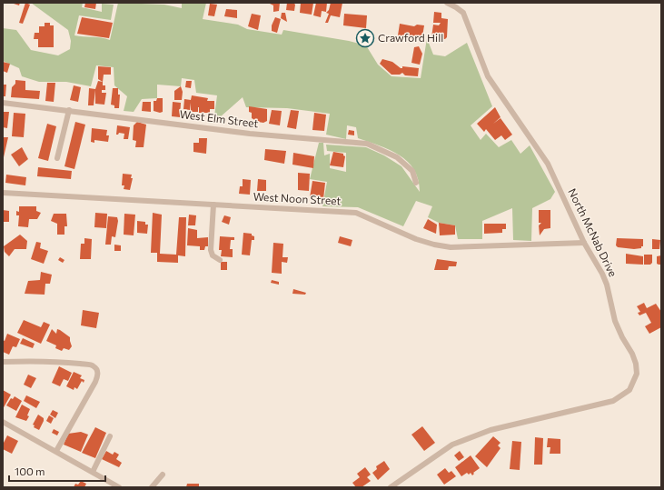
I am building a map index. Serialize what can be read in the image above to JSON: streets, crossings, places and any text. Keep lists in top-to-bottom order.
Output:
{
  "streets": {
    "street": ["West Elm Street", "West Noon Street", "North McNab Drive"]
  },
  "crossings": [
    ["West Noon Street", "North McNab Drive"]
  ],
  "places": {
    "place": ["Crawford Hill"]
  },
  "scale_bar": "100 m"
}
